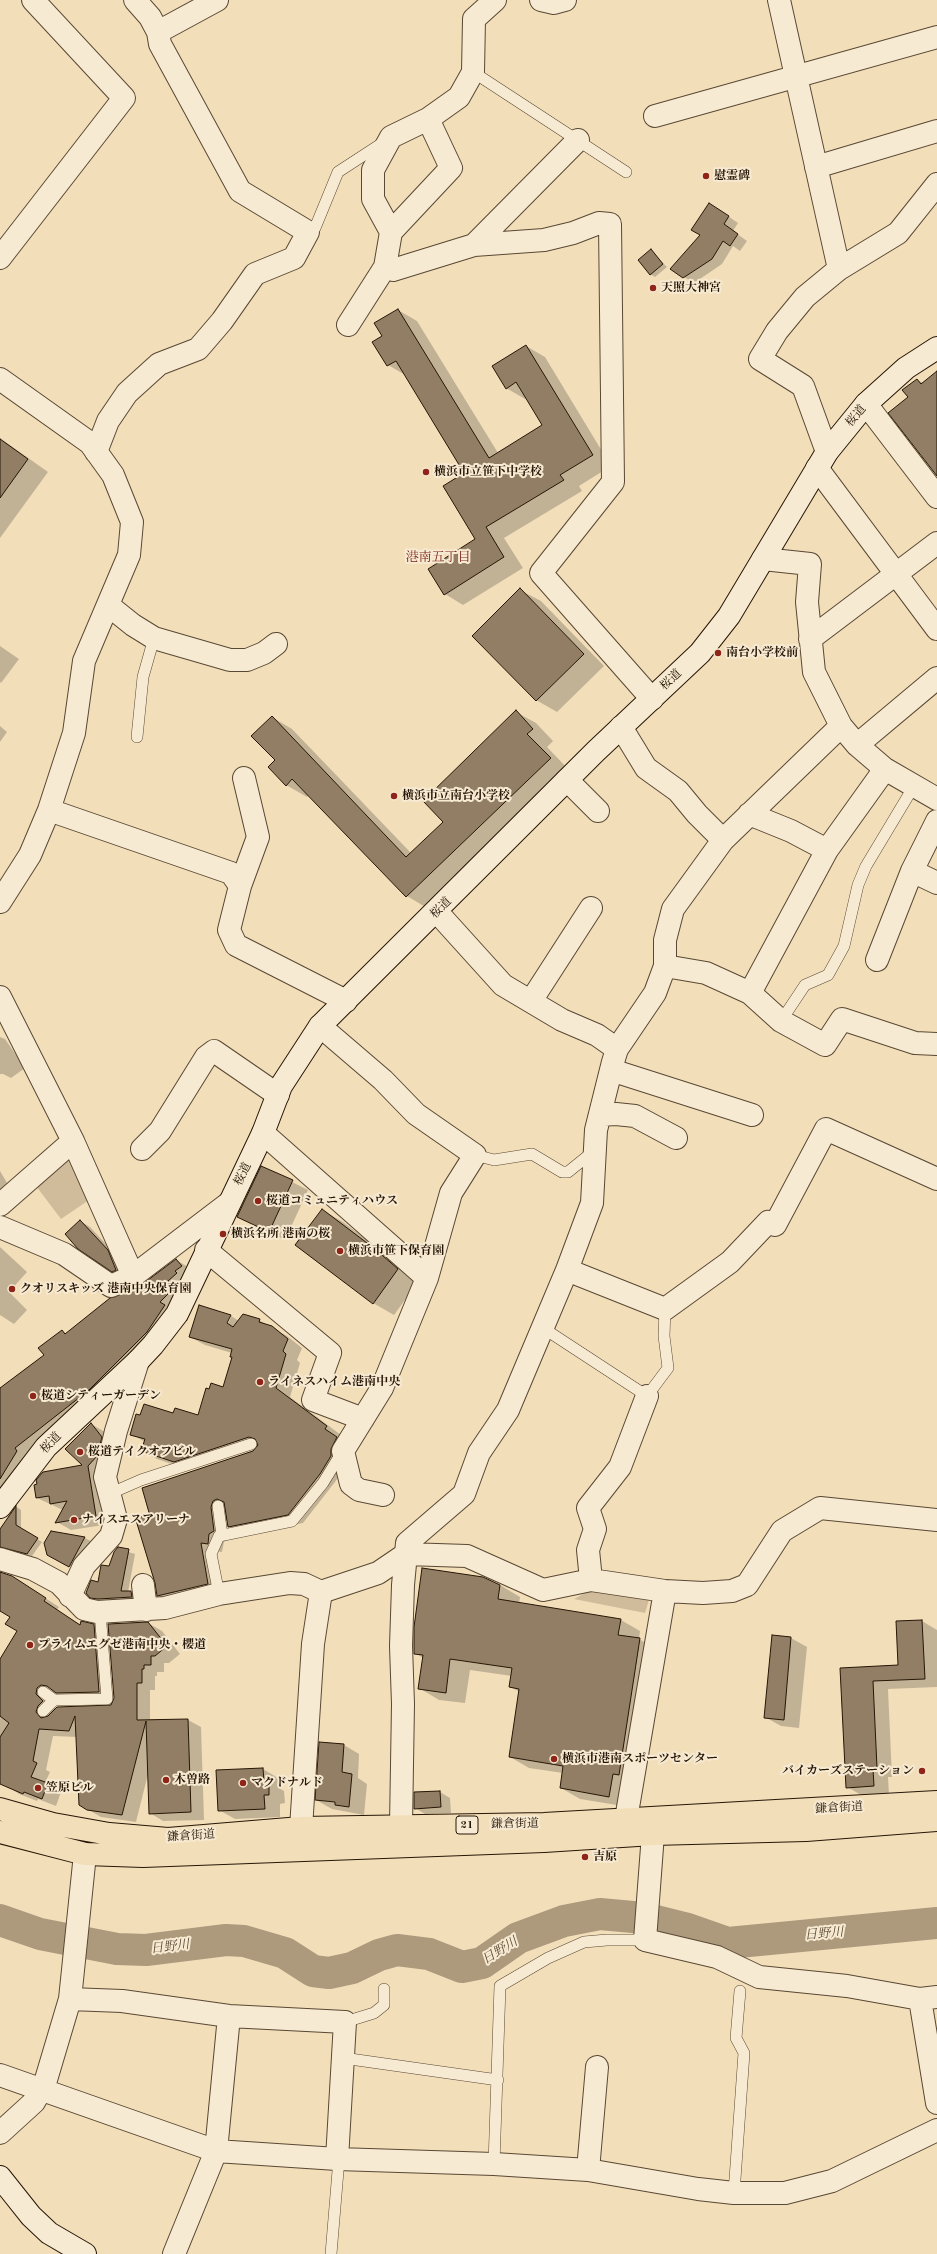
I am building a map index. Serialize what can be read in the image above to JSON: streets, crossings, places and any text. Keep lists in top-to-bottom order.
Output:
{
  "streets": {
    "main road": ["鎌倉街道", "21"],
    "street": ["桜道"]
  },
  "districts": ["港南五丁目"],
  "water": ["日野川"],
  "places": [
    "慰霊碑",
    "天照大神宮",
    "横浜市立笹下中学校",
    "南台小学校前",
    "横浜市立南台小学校",
    "桜道コミュニティハウス",
    "横浜名所 港南の桜",
    "横浜市笹下保育園",
    "クオリスキッズ 港南中央保育園",
    "ライネスハイム港南中央",
    "桜道シティーガーデン",
    "桜道テイクオフビル",
    "ナイスエスアリーナ",
    "プライムエグゼ港南中央・櫻道",
    "横浜市港南スポーツセンター",
    "バイカーズステーション",
    "木曽路",
    "マクドナルド",
    "笠原ビル",
    "吉原"
  ]
}
